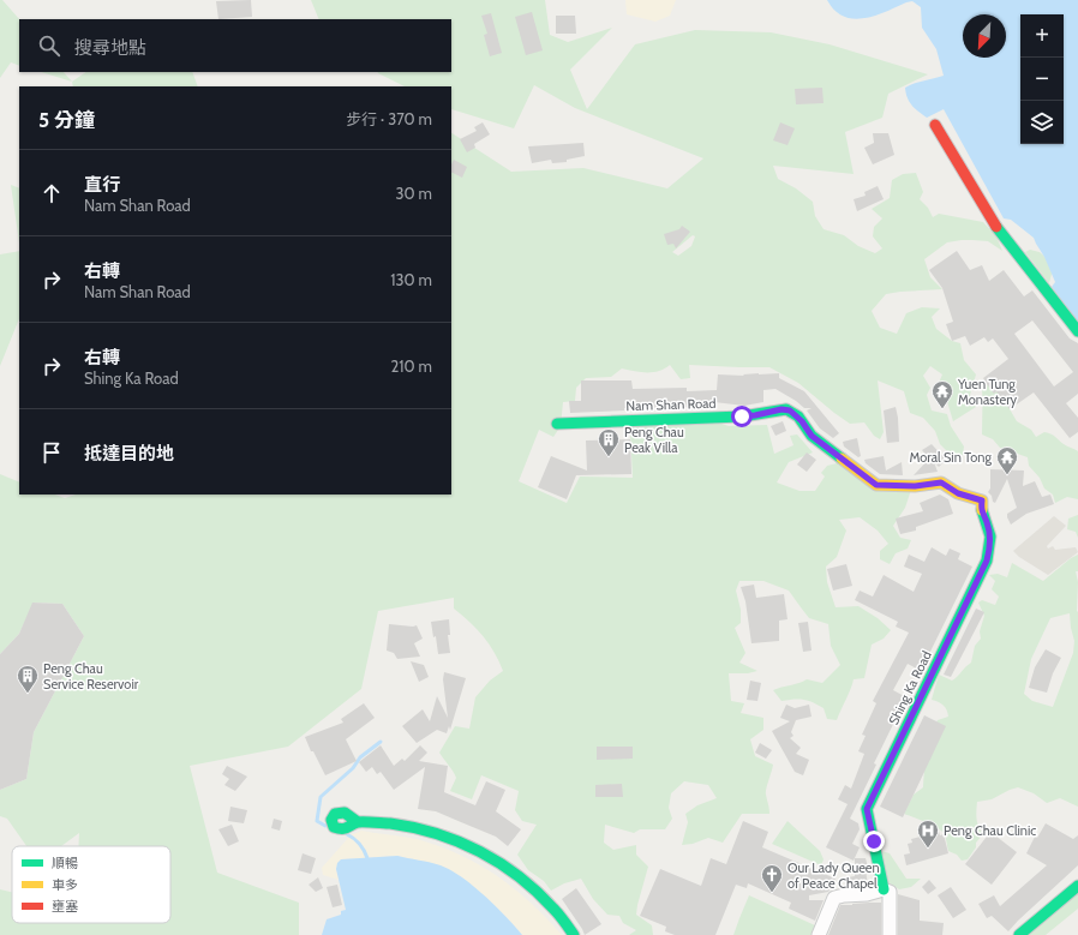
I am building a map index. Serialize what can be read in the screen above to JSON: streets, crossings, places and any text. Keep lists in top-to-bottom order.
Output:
{
  "streets": {
    "street": ["Nam Shan Road", "Shing Ka Road"]
  },
  "crossings": [
    ["Nam Shan Road", "Shing Ka Road"]
  ],
  "places": {
    "temple": ["Yuen Tung Monastery", "Moral Sin Tong"],
    "building": ["Peng Chau Peak Villa", "Peng Chau Service Reservoir"],
    "hospital": ["Peng Chau Clinic"],
    "church": ["Our Lady Queen of Peace Chapel"]
  },
  "legend": ["順暢", "車多", "壅塞"],
  "north": "bottom left",
  "page": {
    "map_buttons": ["+", "−"],
    "search": "搜尋地點",
    "heading": ["5 分鐘", "步行 · 370 m"],
    "list": [
      ["直行", "Nam Shan Road", "30 m"],
      ["右轉", "Nam Shan Road", "130 m"],
      ["右轉", "Shing Ka Road", "210 m"],
      "抵達目的地"
    ]
  }
}
